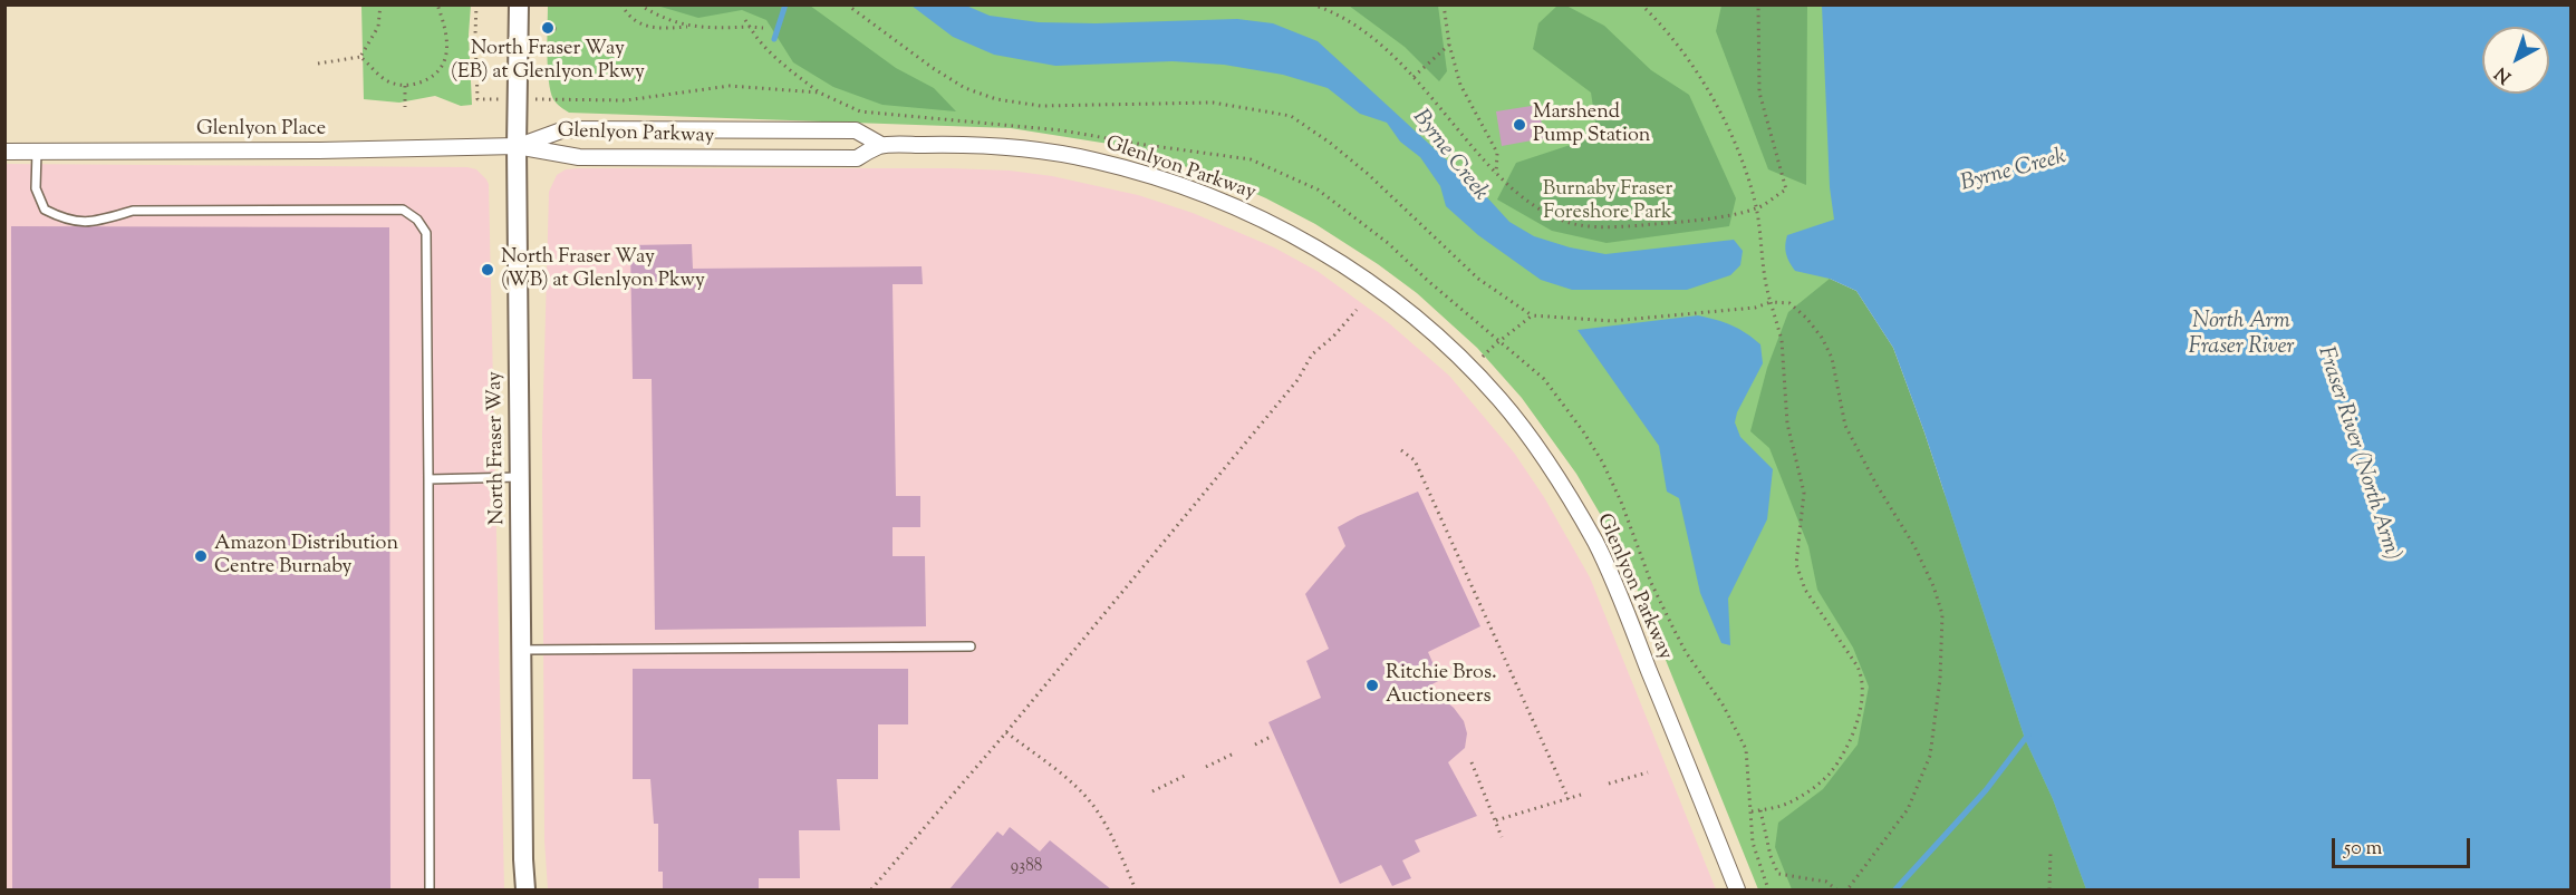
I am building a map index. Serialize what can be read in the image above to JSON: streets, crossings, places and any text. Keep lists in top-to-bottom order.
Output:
{
  "streets": {
    "street": ["Glenlyon Place", "Glenlyon Parkway", "North Fraser Way"]
  },
  "crossings": [
    ["Glenlyon Place", "Glenlyon Parkway"],
    ["Glenlyon Place", "North Fraser Way"],
    ["Glenlyon Parkway", "North Fraser Way"]
  ],
  "water": ["Byrne Creek", "North Arm Fraser River", "Fraser River (North Arm)"],
  "parks": ["Burnaby Fraser Foreshore Park"],
  "places": [
    "North Fraser Way (EB) at Glenlyon Pkwy",
    "Marshend Pump Station",
    "North Fraser Way (WB) at Glenlyon Pkwy",
    "Amazon Distribution Centre Burnaby",
    "Ritchie Bros. Auctioneers"
  ],
  "house_numbers": ["9388"],
  "scale_bar": "50 m",
  "north": "bottom left"
}
